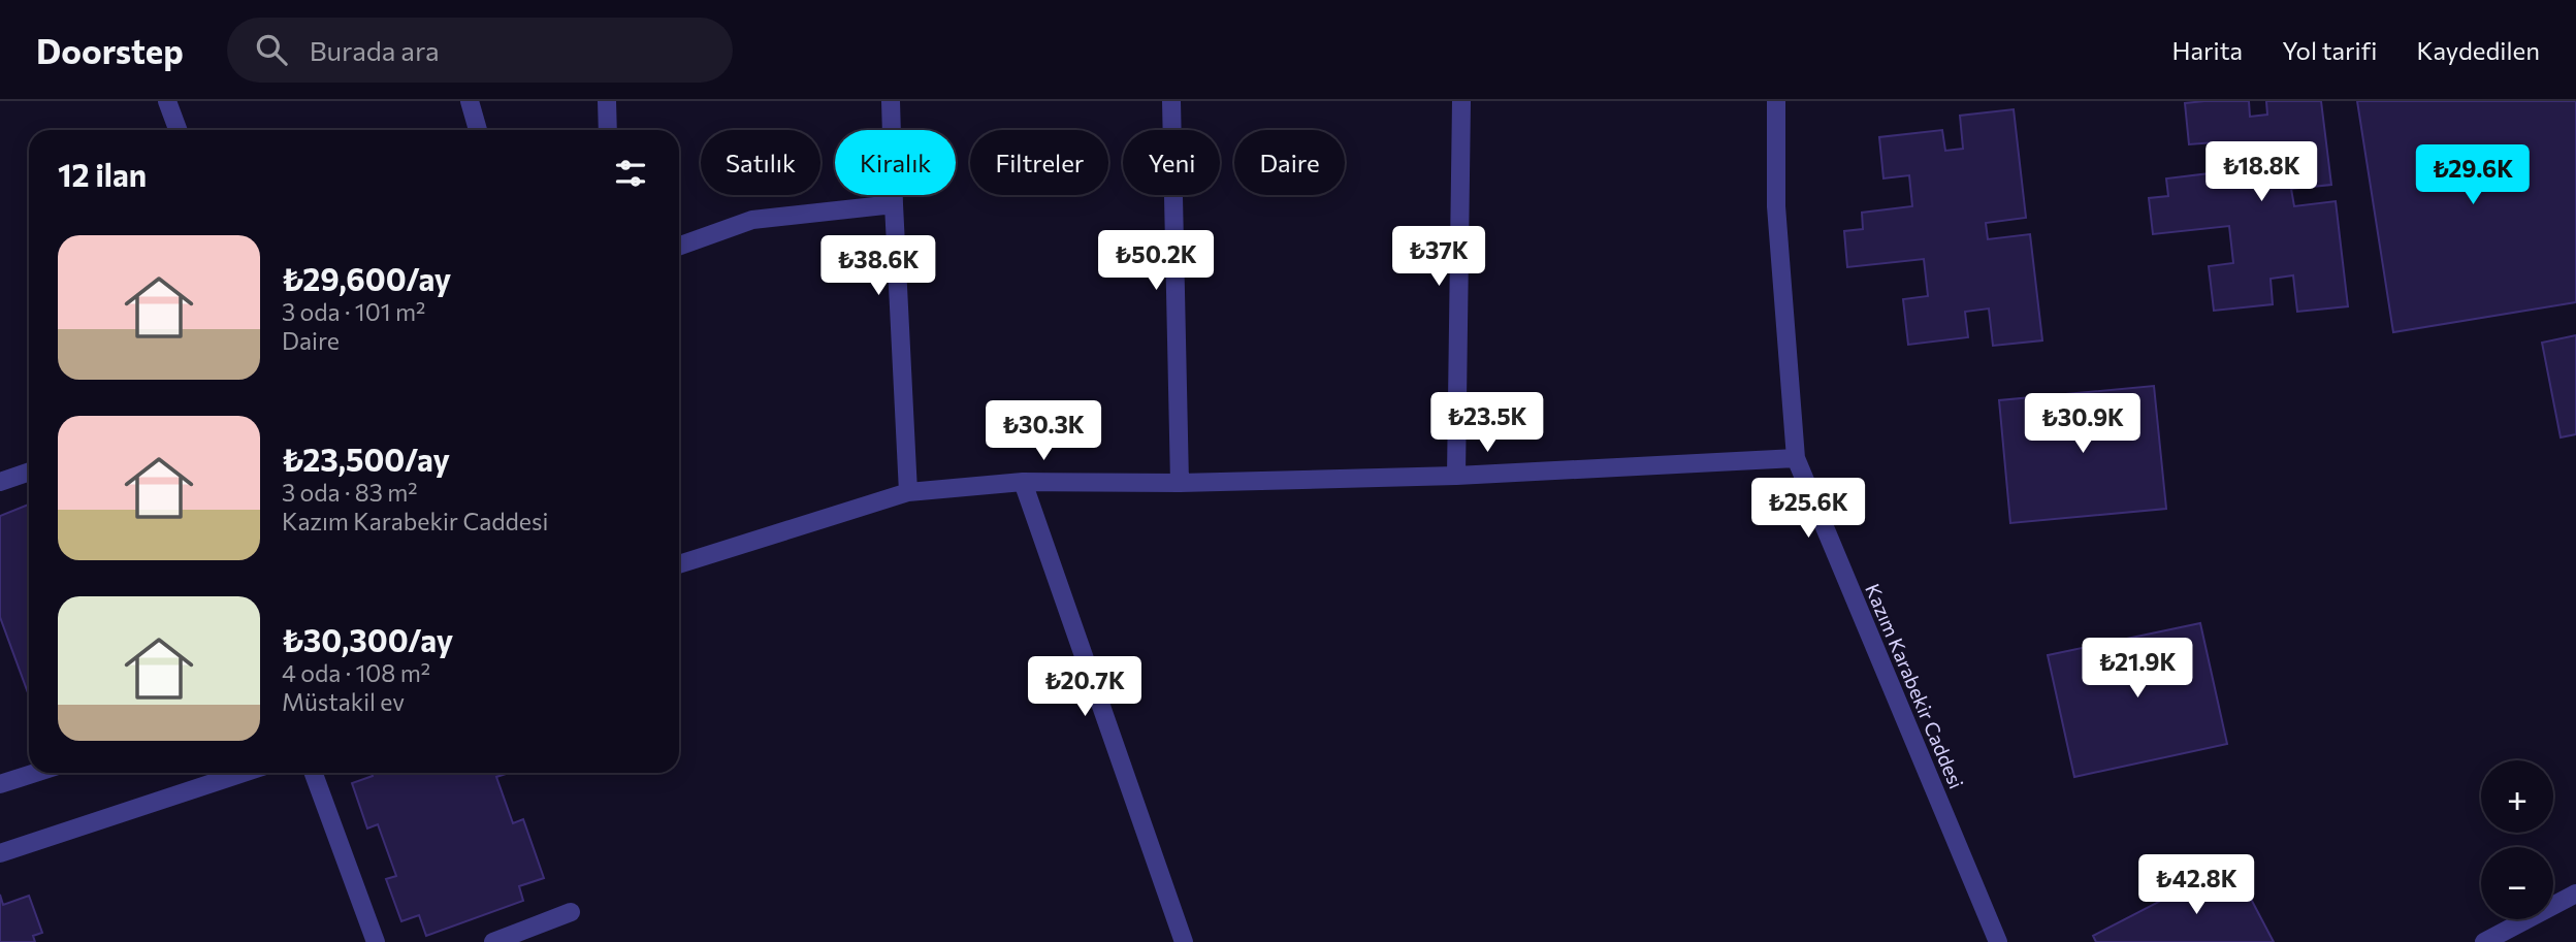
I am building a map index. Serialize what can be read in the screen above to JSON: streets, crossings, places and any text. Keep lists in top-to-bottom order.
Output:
{
  "streets": {
    "street": ["Kazım Karabekir Caddesi"]
  },
  "page": {
    "header": "Doorstep",
    "search": "Burada ara",
    "nav": ["Harita", "Yol tarifi", "Kaydedilen"],
    "chip": [
      "Satılık",
      "Kiralık",
      "Filtreler",
      "Yeni",
      "Daire"
    ],
    "heading": "12 ilan",
    "price": [
      "₺18.8K",
      "₺29.6K",
      "₺37K",
      "₺50.2K",
      "₺38.6K",
      "₺23.5K",
      "₺30.9K",
      "₺30.3K",
      "₺25.6K",
      "₺21.9K",
      "₺20.7K",
      "₺42.8K"
    ],
    "list": [
      {
        "name": "₺29,600/ay",
        "note": "3 oda · 101 m² · Daire"
      },
      {
        "name": "₺23,500/ay",
        "note": "3 oda · 83 m² · Kazım Karabekir Caddesi"
      },
      {
        "name": "₺30,300/ay",
        "note": "4 oda · 108 m² · Müstakil ev"
      }
    ],
    "map_buttons": ["+", "−"]
  }
}
